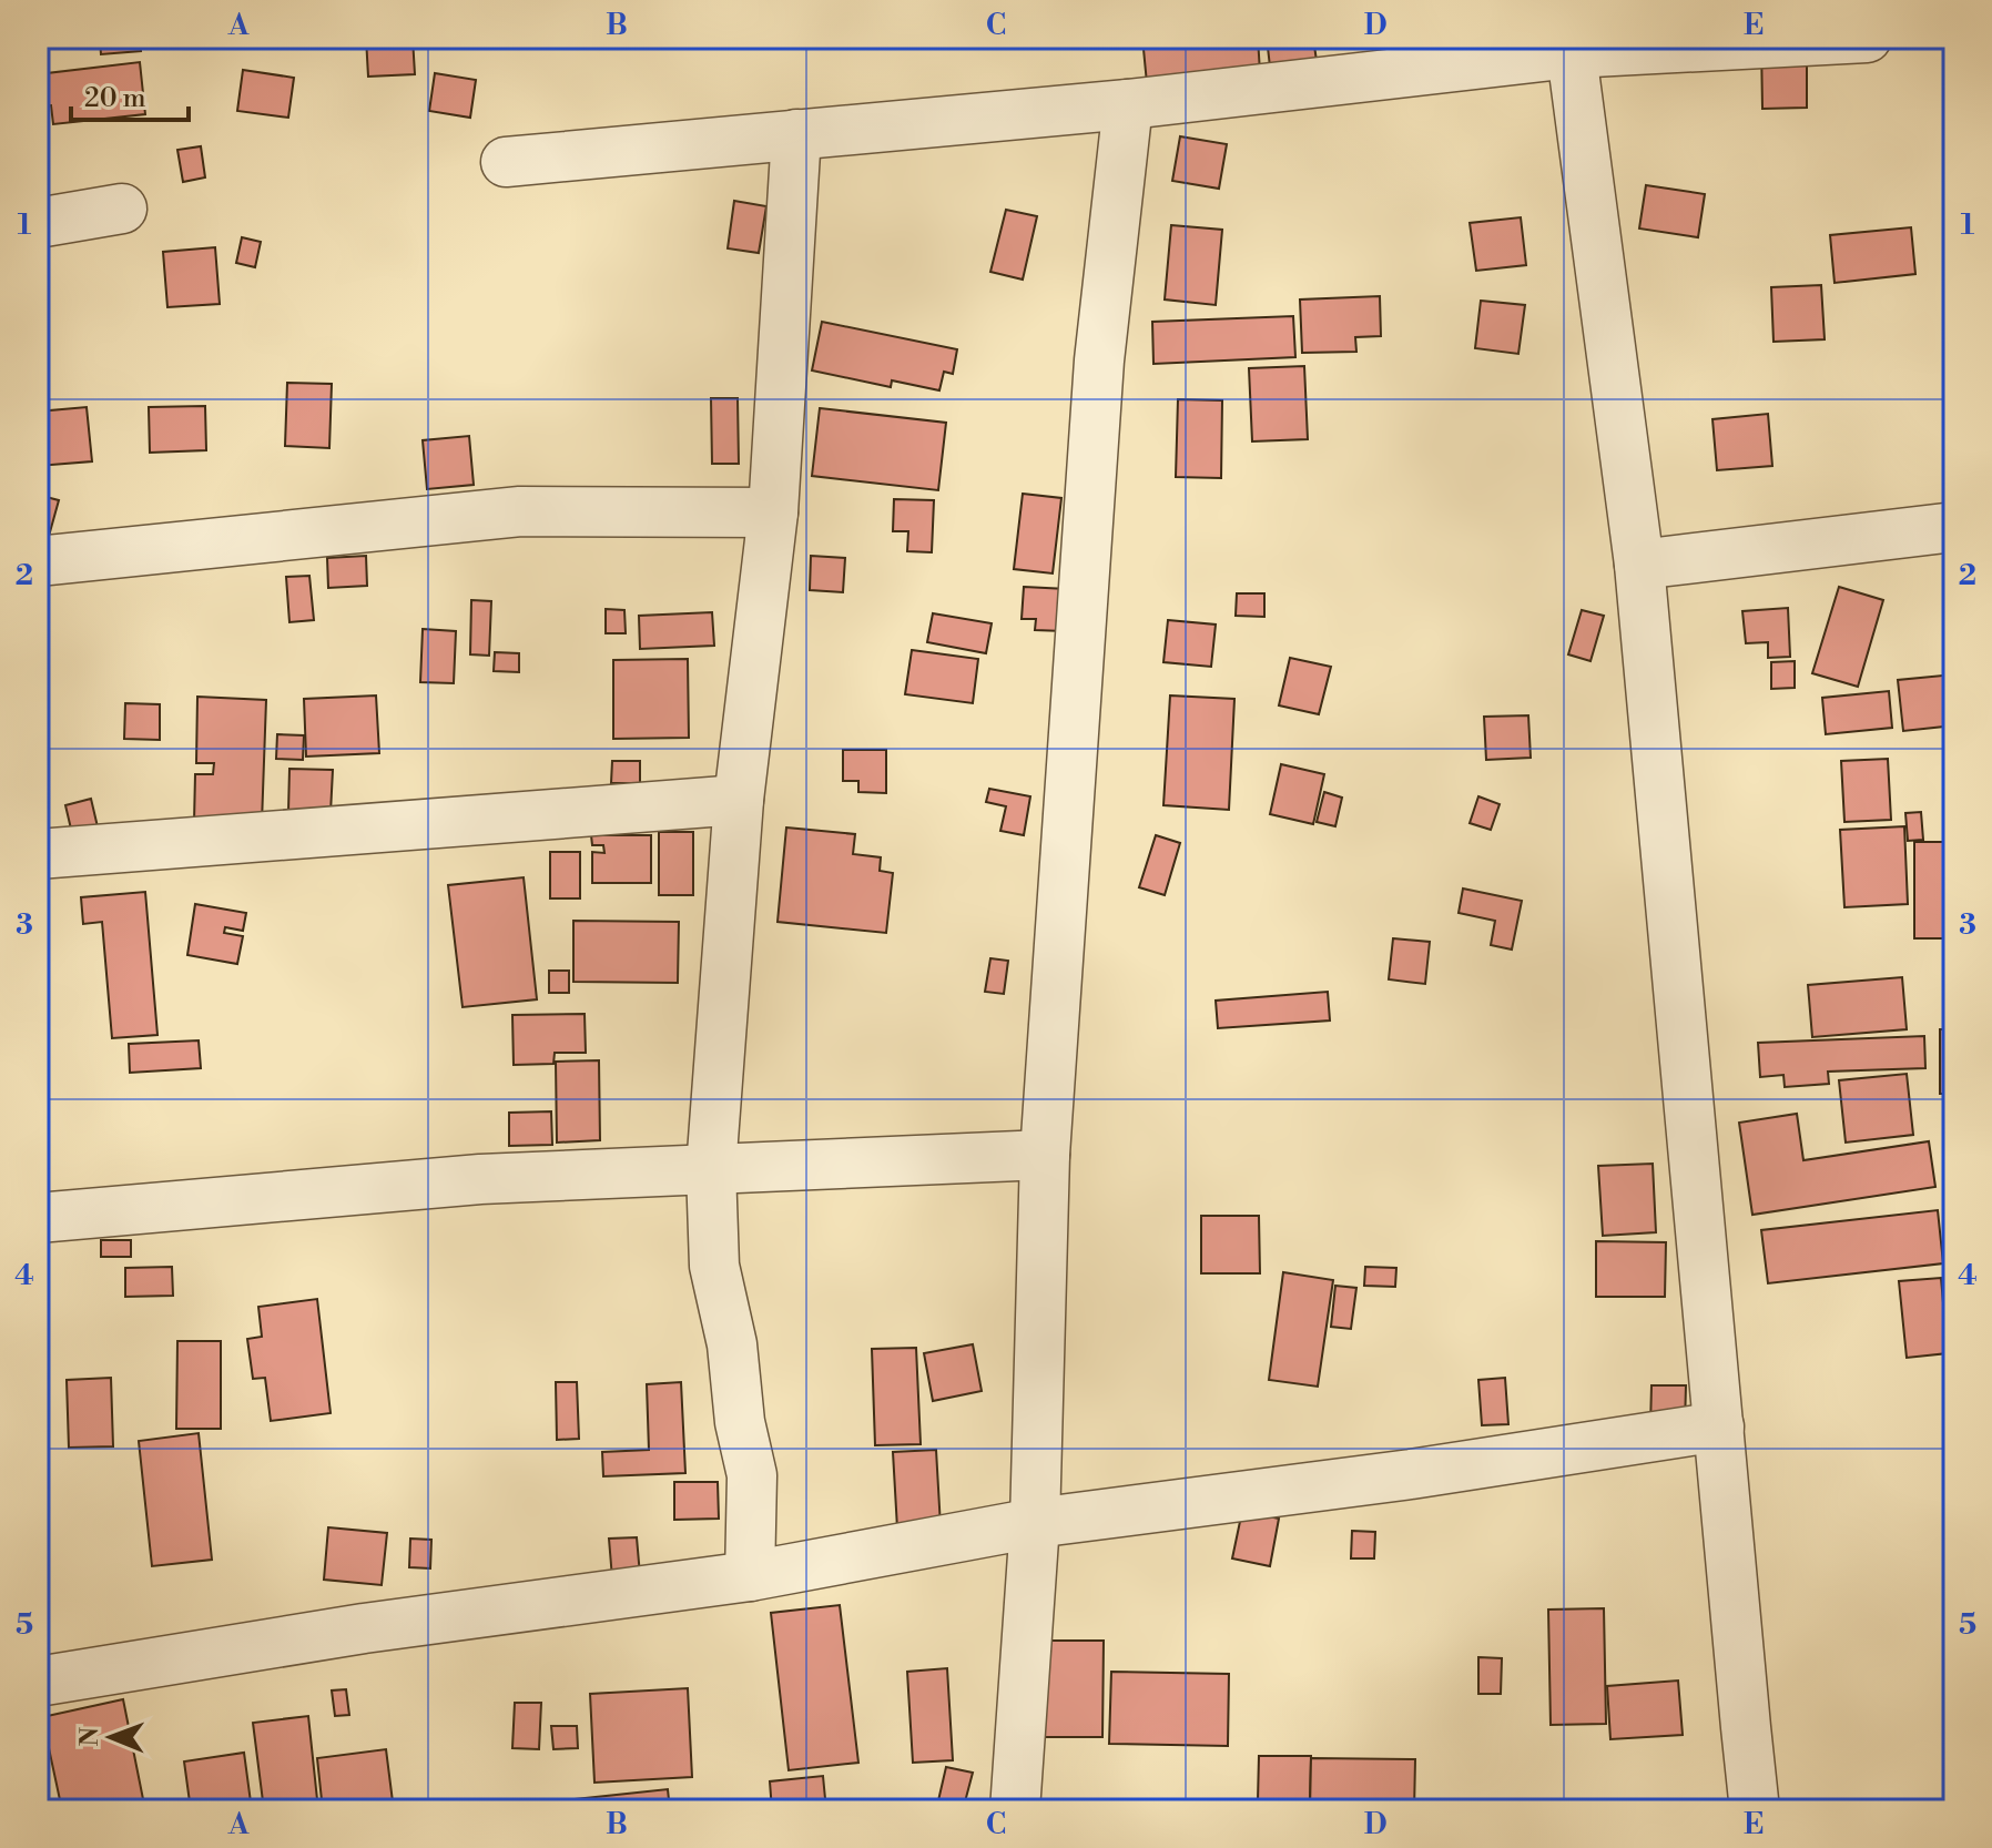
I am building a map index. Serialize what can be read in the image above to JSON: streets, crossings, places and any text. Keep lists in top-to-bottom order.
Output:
{
  "scale_bar": "20 m",
  "north": "left",
  "grid": {
    "columns": [
      "A",
      "B",
      "C",
      "D",
      "E"
    ],
    "rows": [
      "1",
      "2",
      "3",
      "4",
      "5"
    ]
  }
}
